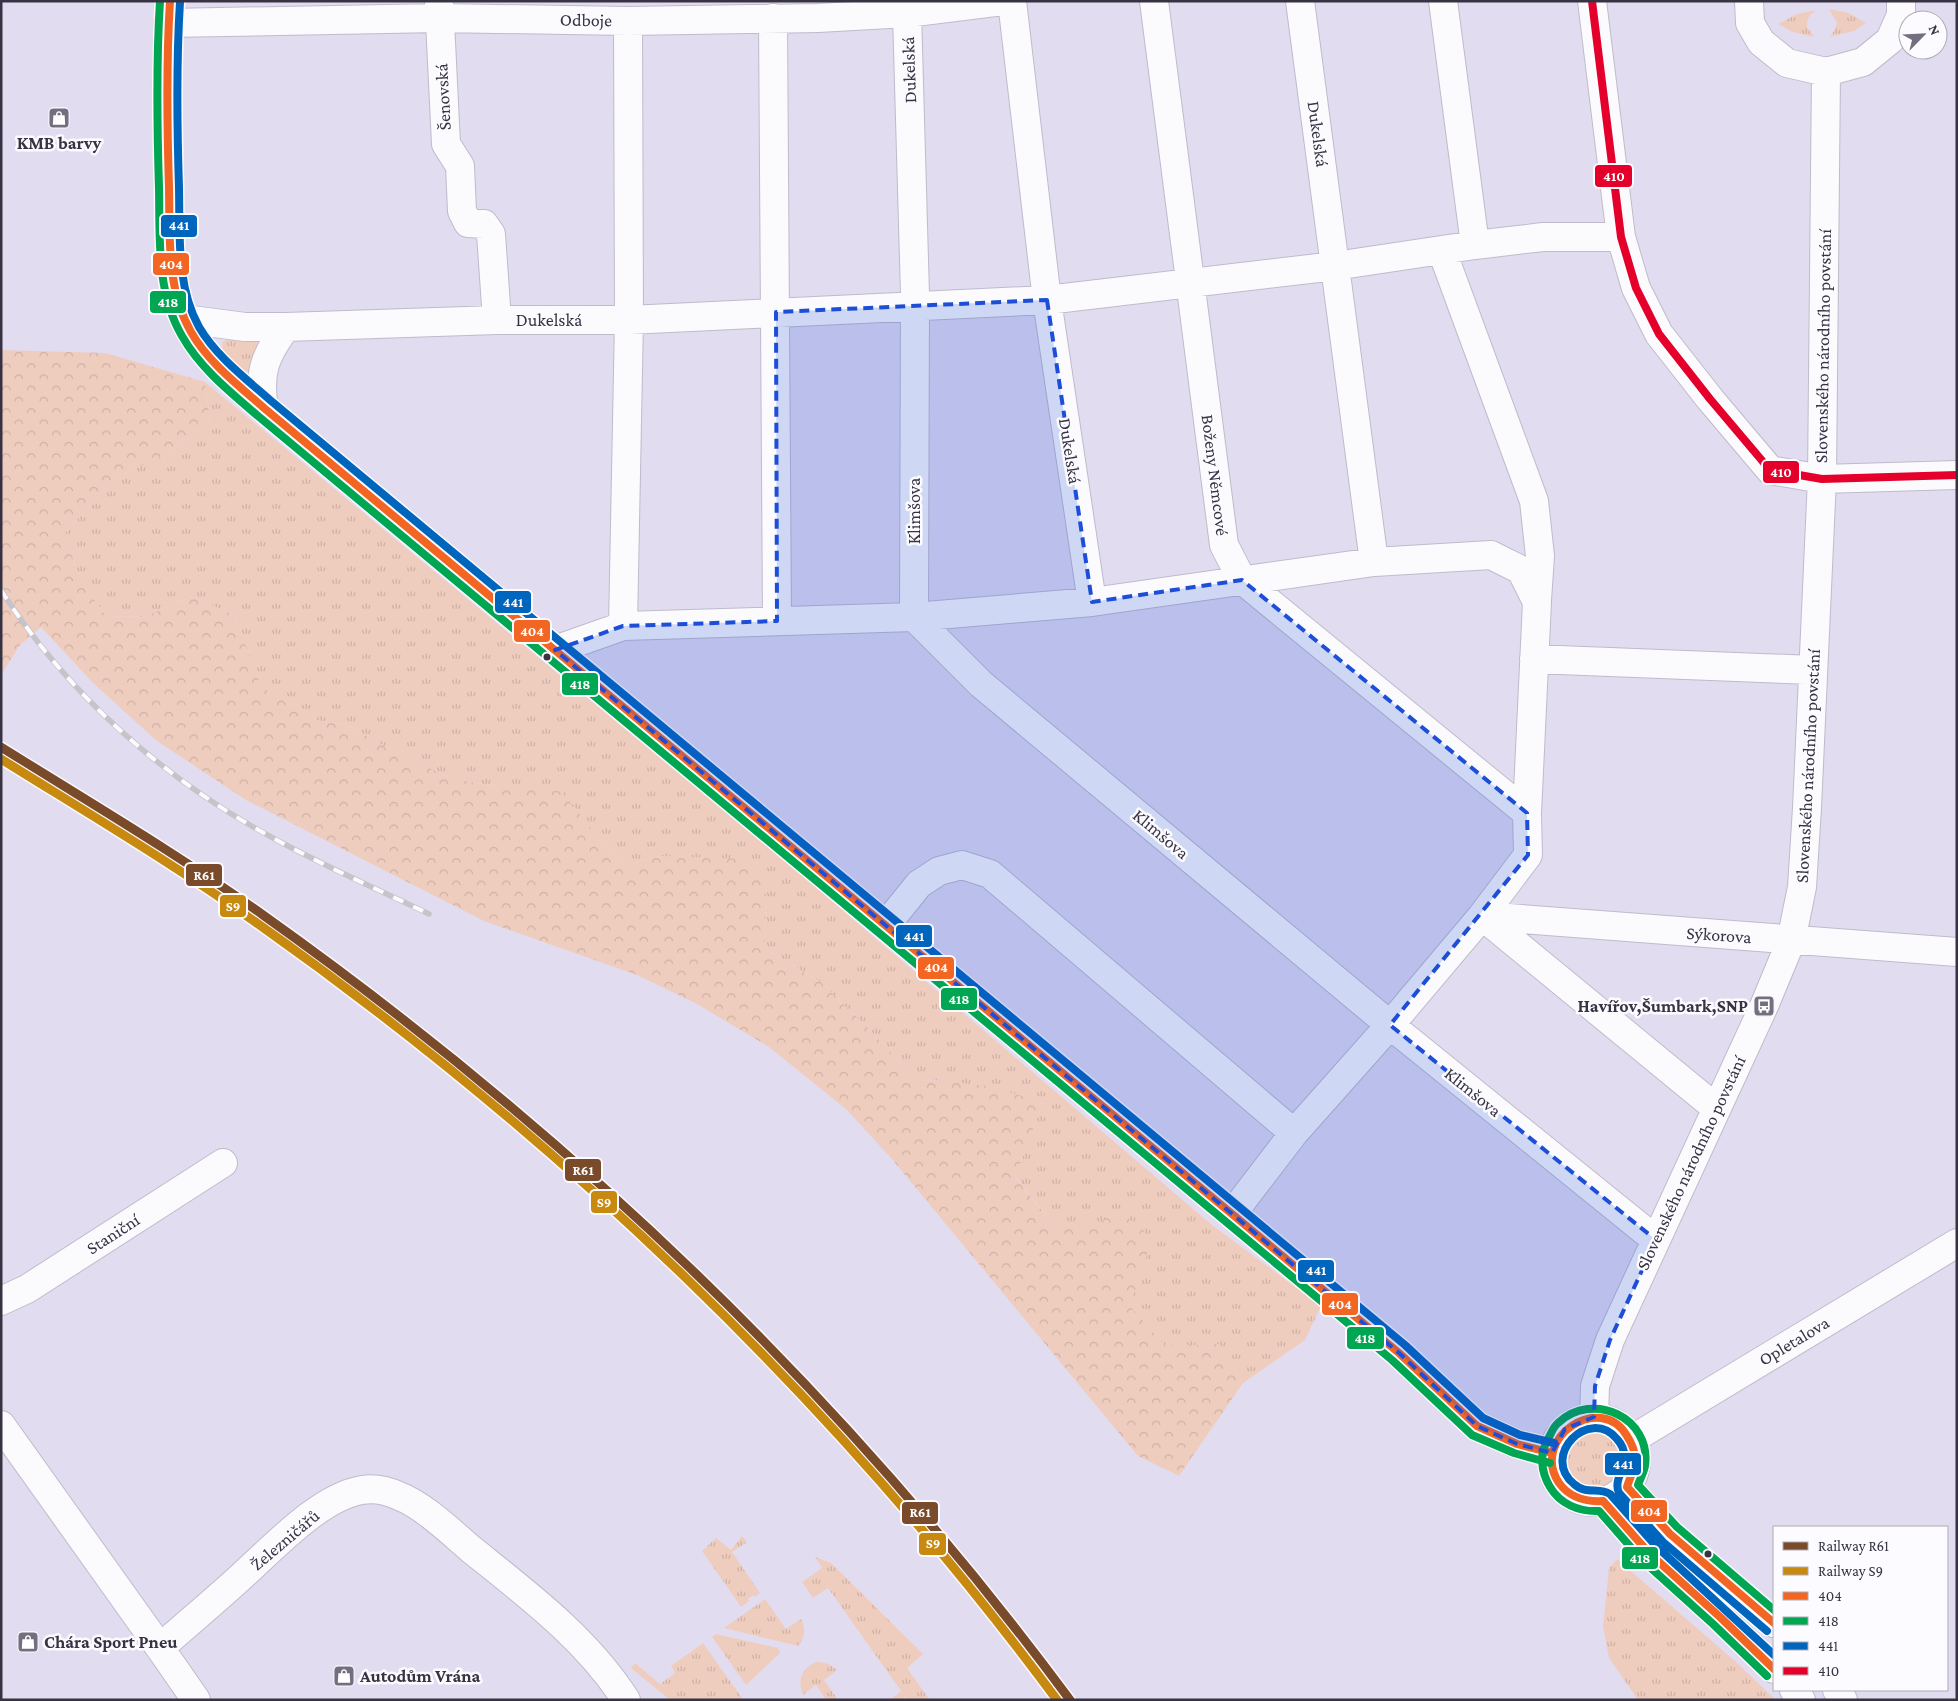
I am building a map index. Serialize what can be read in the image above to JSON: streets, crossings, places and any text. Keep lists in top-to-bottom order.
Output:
{
  "streets": {
    "street": [
      "Odboje",
      "Dukelská",
      "Šenovská",
      "Slovenského národního povstání",
      "Boženy Němcové",
      "Klimšova",
      "Sýkorova",
      "Staniční",
      "Opletalova",
      "Železničářů"
    ]
  },
  "crossings": [
    ["Odboje", "Dukelská"],
    ["Odboje", "Šenovská"],
    ["Dukelská", "Šenovská"],
    ["Dukelská", "Boženy Němcové"],
    ["Dukelská", "Klimšova"],
    ["Slovenského národního povstání", "Klimšova"],
    ["Slovenského národního povstání", "Sýkorova"],
    ["Slovenského národního povstání", "Opletalova"]
  ],
  "places": {
    "shop": ["KMB barvy", "Chára Sport Pneu", "Autodům Vrána"],
    "bus stop": ["Havířov,Šumbark,SNP"]
  },
  "lines": [
    "transit line 404",
    "transit line 418",
    "transit line 410",
    "transit line 441",
    "rail line R61",
    "rail line S9"
  ],
  "legend": [
    "Railway R61",
    "Railway S9",
    "404",
    "418",
    "441",
    "410"
  ],
  "north": "top right"
}
